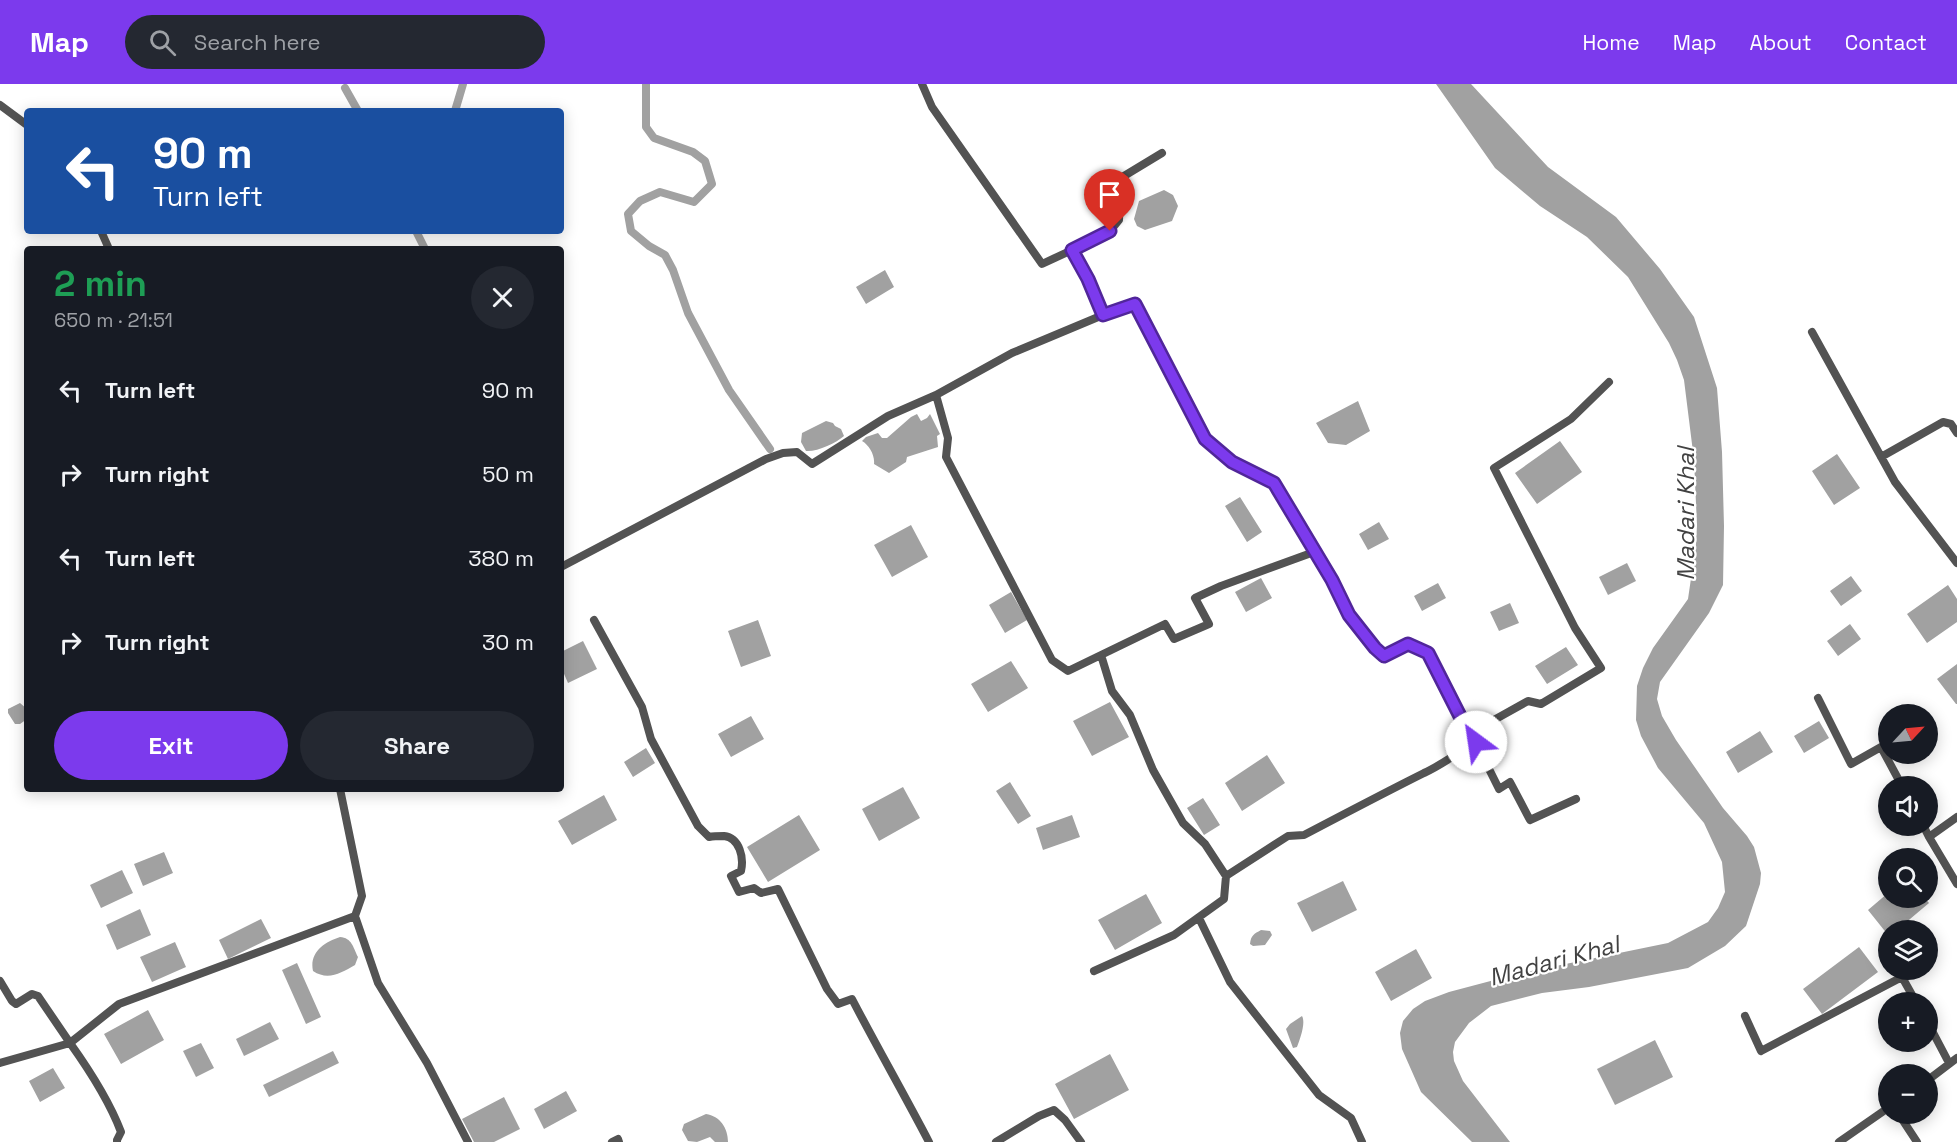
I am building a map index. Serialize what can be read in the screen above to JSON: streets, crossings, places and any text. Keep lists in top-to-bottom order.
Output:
{
  "water": ["Madari Khal"],
  "north": "top right",
  "page": {
    "header": "Map",
    "search": "Search here",
    "nav": [
      "Home",
      "Map",
      "About",
      "Contact"
    ],
    "turn": ["90 m", "Turn left"],
    "heading": ["2 min", "650 m · 21:51"],
    "list": [
      {
        "name": "Turn left",
        "value": "90 m"
      },
      {
        "name": "Turn right",
        "value": "50 m"
      },
      {
        "name": "Turn left",
        "value": "380 m"
      },
      {
        "name": "Turn right",
        "value": "30 m"
      }
    ],
    "buttons": ["Exit", "Share"],
    "map_buttons": ["+", "−"]
  }
}
